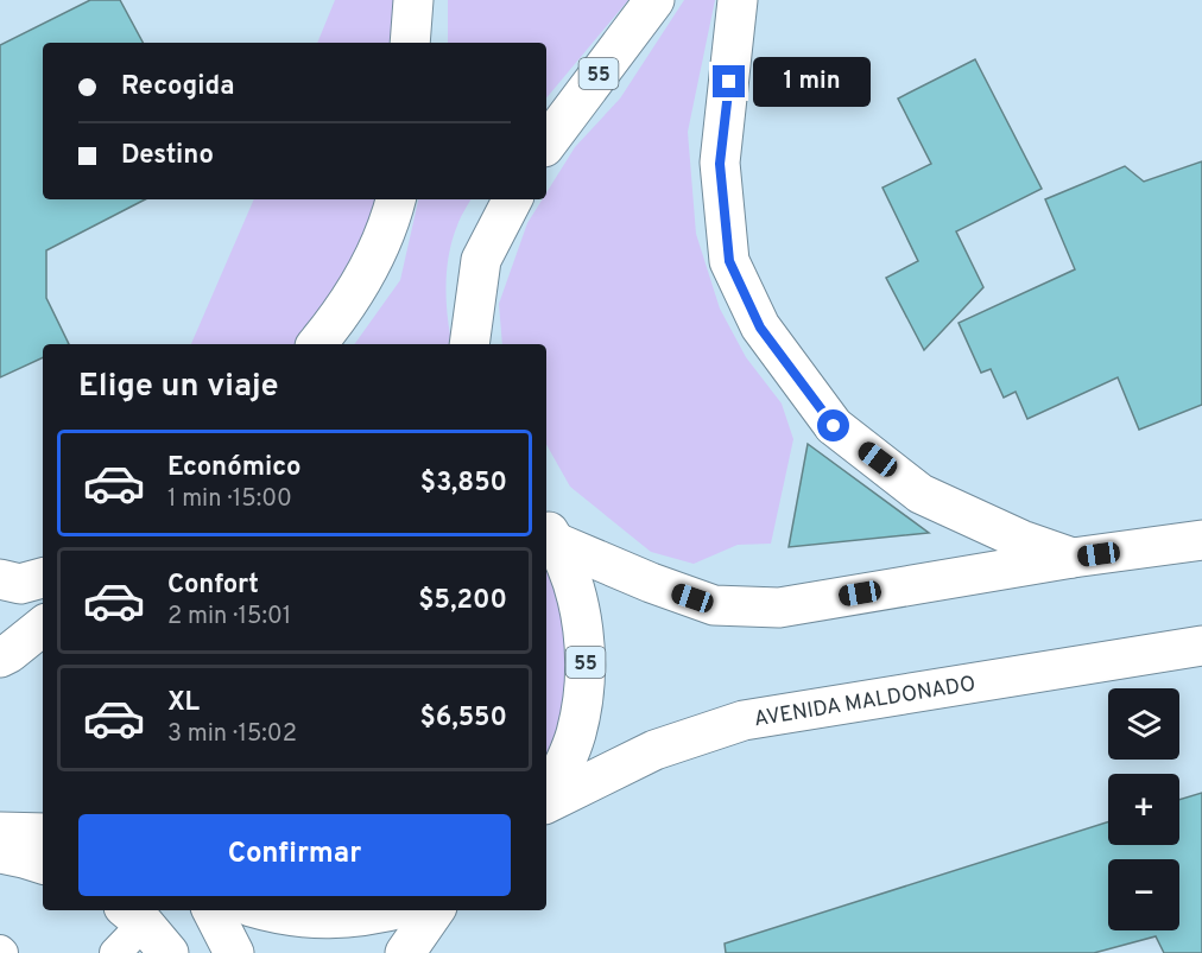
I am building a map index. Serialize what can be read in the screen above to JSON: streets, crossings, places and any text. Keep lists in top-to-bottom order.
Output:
{
  "streets": {
    "main road": ["55", "AVENIDA MALDONADO"]
  },
  "page": {
    "banner": ["Recogida", "Destino"],
    "bubble": "1 min",
    "heading": "Elige un viaje",
    "list": [
      {
        "name": "Económico",
        "note": "1 min · 15:00",
        "value": "$3,850"
      },
      {
        "name": "Confort",
        "note": "2 min · 15:01",
        "value": "$5,200"
      },
      {
        "name": "XL",
        "note": "3 min · 15:02",
        "value": "$6,550"
      }
    ],
    "map_buttons": ["+", "−"],
    "buttons": "Confirmar"
  }
}
